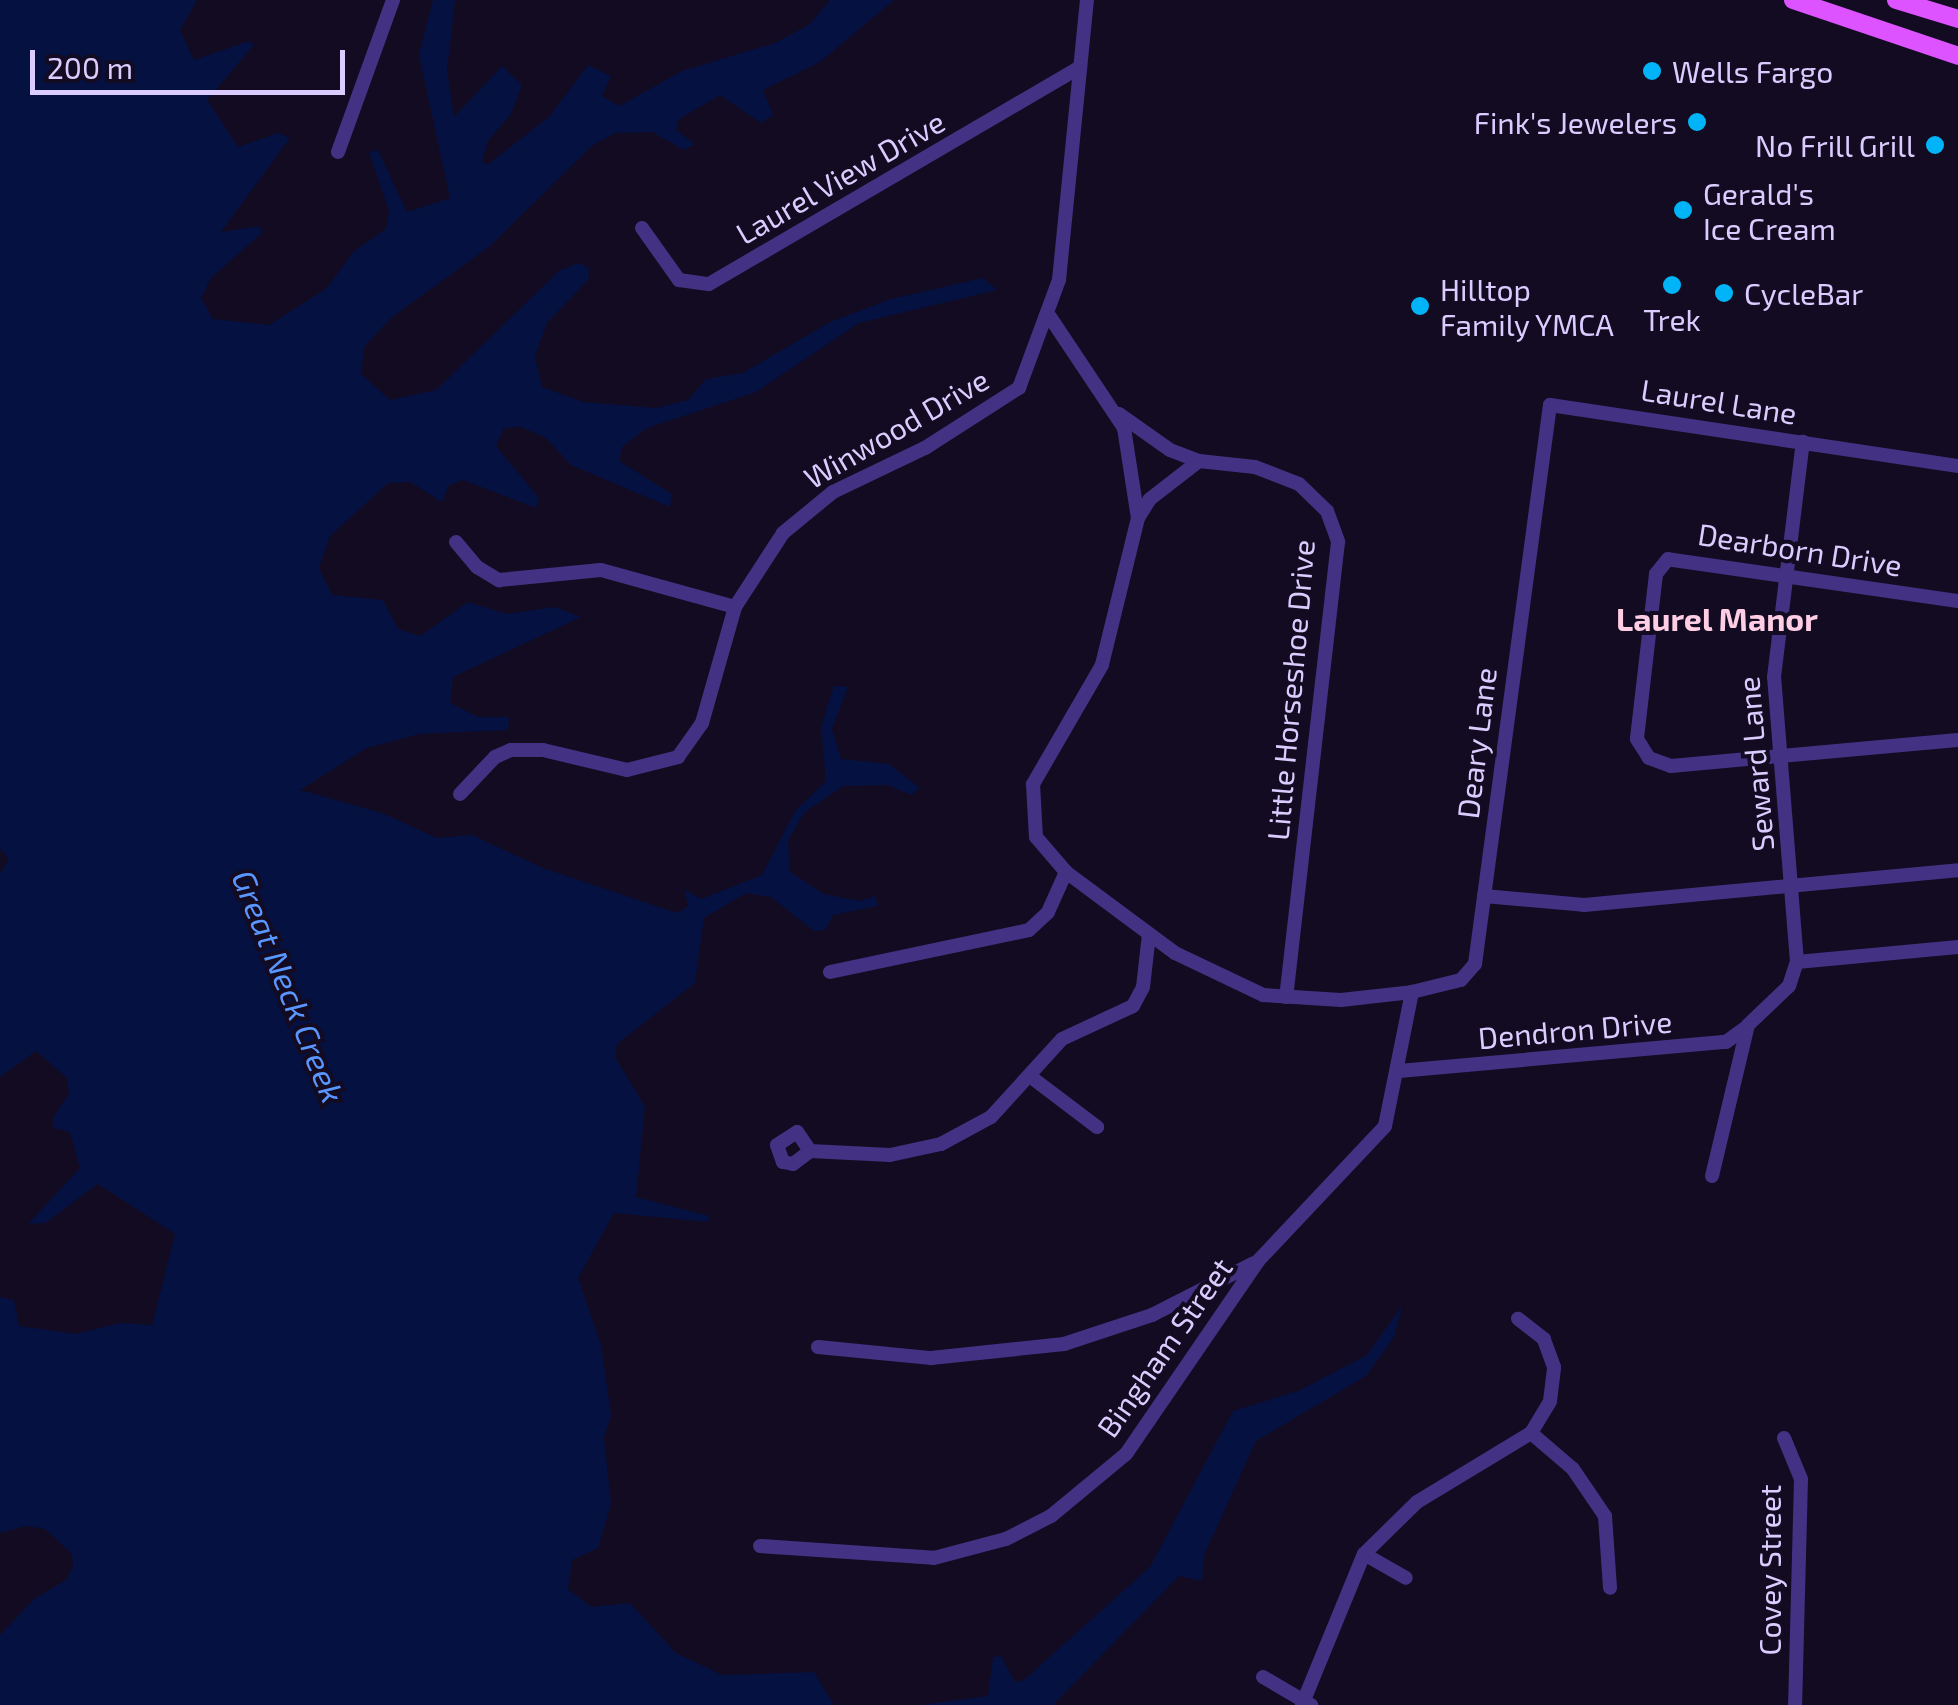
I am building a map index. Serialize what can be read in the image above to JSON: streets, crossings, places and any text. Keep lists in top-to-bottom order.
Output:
{
  "streets": {
    "street": [
      "Laurel View Drive",
      "Laurel Lane",
      "Winwood Drive",
      "Dearborn Drive",
      "Little Horseshoe Drive",
      "Deary Lane",
      "Seward Lane",
      "Dendron Drive",
      "Bingham Street",
      "Covey Street"
    ]
  },
  "crossings": [
    ["Laurel View Drive", "Winwood Drive"],
    ["Laurel Lane", "Deary Lane"],
    ["Laurel Lane", "Seward Lane"],
    ["Dearborn Drive", "Seward Lane"],
    ["Deary Lane", "Bingham Street"],
    ["Dendron Drive", "Bingham Street"]
  ],
  "districts": ["Laurel Manor"],
  "water": ["Great Neck Creek"],
  "places": [
    "Wells Fargo",
    "Fink's Jewelers",
    "No Frill Grill",
    "Gerald's Ice Cream",
    "Trek",
    "CycleBar",
    "Hilltop Family YMCA"
  ],
  "scale_bar": "200 m"
}
